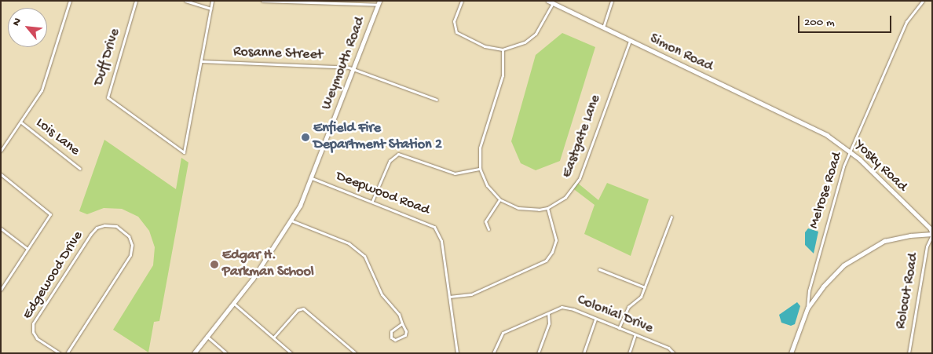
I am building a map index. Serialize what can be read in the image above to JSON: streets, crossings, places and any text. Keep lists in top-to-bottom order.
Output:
{
  "streets": {
    "main road": ["Simon Road", "Weymouth Road", "Yosky Road"],
    "street": [
      "Rosanne Street",
      "Duff Drive",
      "Eastgate Lane",
      "Lois Lane",
      "Melrose Road",
      "Deepwood Road",
      "Edgewood Drive",
      "Rolocut Road",
      "Colonial Drive"
    ]
  },
  "crossings": [
    ["Simon Road", "Eastgate Lane"],
    ["Simon Road", "Yosky Road"],
    ["Rosanne Street", "Duff Drive"],
    ["Rosanne Street", "Weymouth Road"],
    ["Weymouth Road", "Deepwood Road"],
    ["Yosky Road", "Melrose Road"],
    ["Yosky Road", "Rolocut Road"]
  ],
  "places": ["Enfield Fire Department Station 2", "Edgar H. Parkman School"],
  "scale_bar": "200 m",
  "north": "top left"
}
